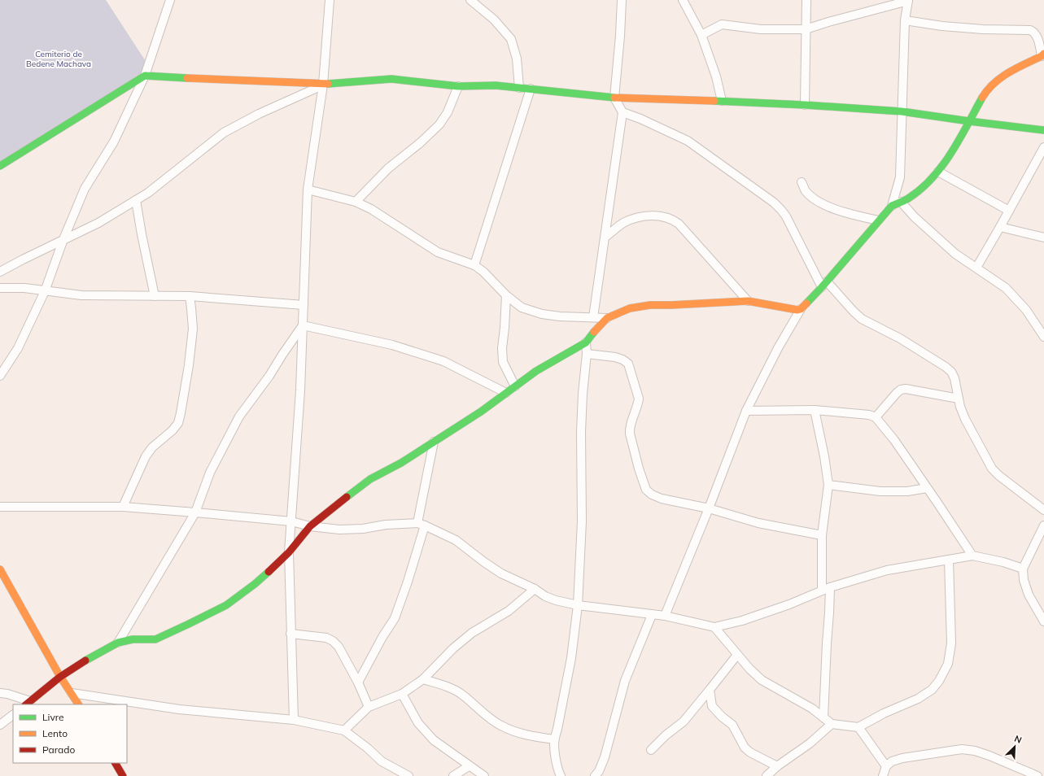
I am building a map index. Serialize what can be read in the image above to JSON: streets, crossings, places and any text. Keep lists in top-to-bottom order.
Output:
{
  "parks": ["Cemiterio de Bedene Machava"],
  "legend": ["Livre", "Lento", "Parado"],
  "north": "top right"
}
